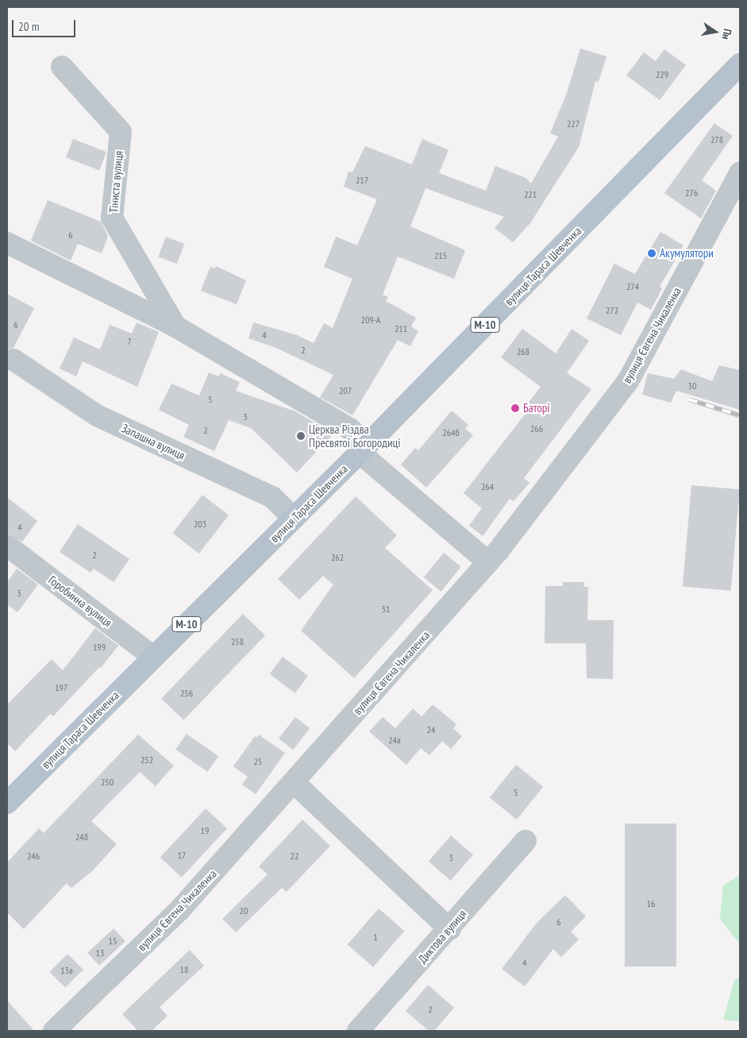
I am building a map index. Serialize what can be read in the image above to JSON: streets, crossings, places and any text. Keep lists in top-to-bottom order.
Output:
{
  "streets": {
    "main road": ["вулиця Тараса Шевченка", "М-10"],
    "street": [
      "Тіниста вулиця",
      "вулиця Євгена Чикаленка",
      "Запашна вулиця",
      "Горобинна вулиця",
      "Диктова вулиця"
    ]
  },
  "crossings": [
    ["Тіниста вулиця", "вулиця Тараса Шевченка"],
    ["вулиця Тараса Шевченка", "Запашна вулиця"],
    ["вулиця Тараса Шевченка", "Горобинна вулиця"]
  ],
  "places": ["Акумулятори", "Баторі", "Церква Різдва Пресвятої Богородиці"],
  "house_numbers": [
    "229",
    "227",
    "278",
    "217",
    "276",
    "221",
    "6",
    "215",
    "274",
    "272",
    "209-А",
    "6",
    "211",
    "4",
    "7",
    "2",
    "268",
    "30",
    "207",
    "5",
    "3",
    "266",
    "2",
    "264б",
    "264",
    "203",
    "4",
    "2",
    "262",
    "3",
    "31",
    "258",
    "199",
    "197",
    "256",
    "24",
    "24а",
    "252",
    "25",
    "250",
    "5",
    "19",
    "248",
    "17",
    "246",
    "22",
    "3",
    "16",
    "20",
    "6",
    "1",
    "15",
    "13",
    "4",
    "18",
    "13а",
    "2"
  ],
  "scale_bar": "20 m",
  "north": "right"
}
